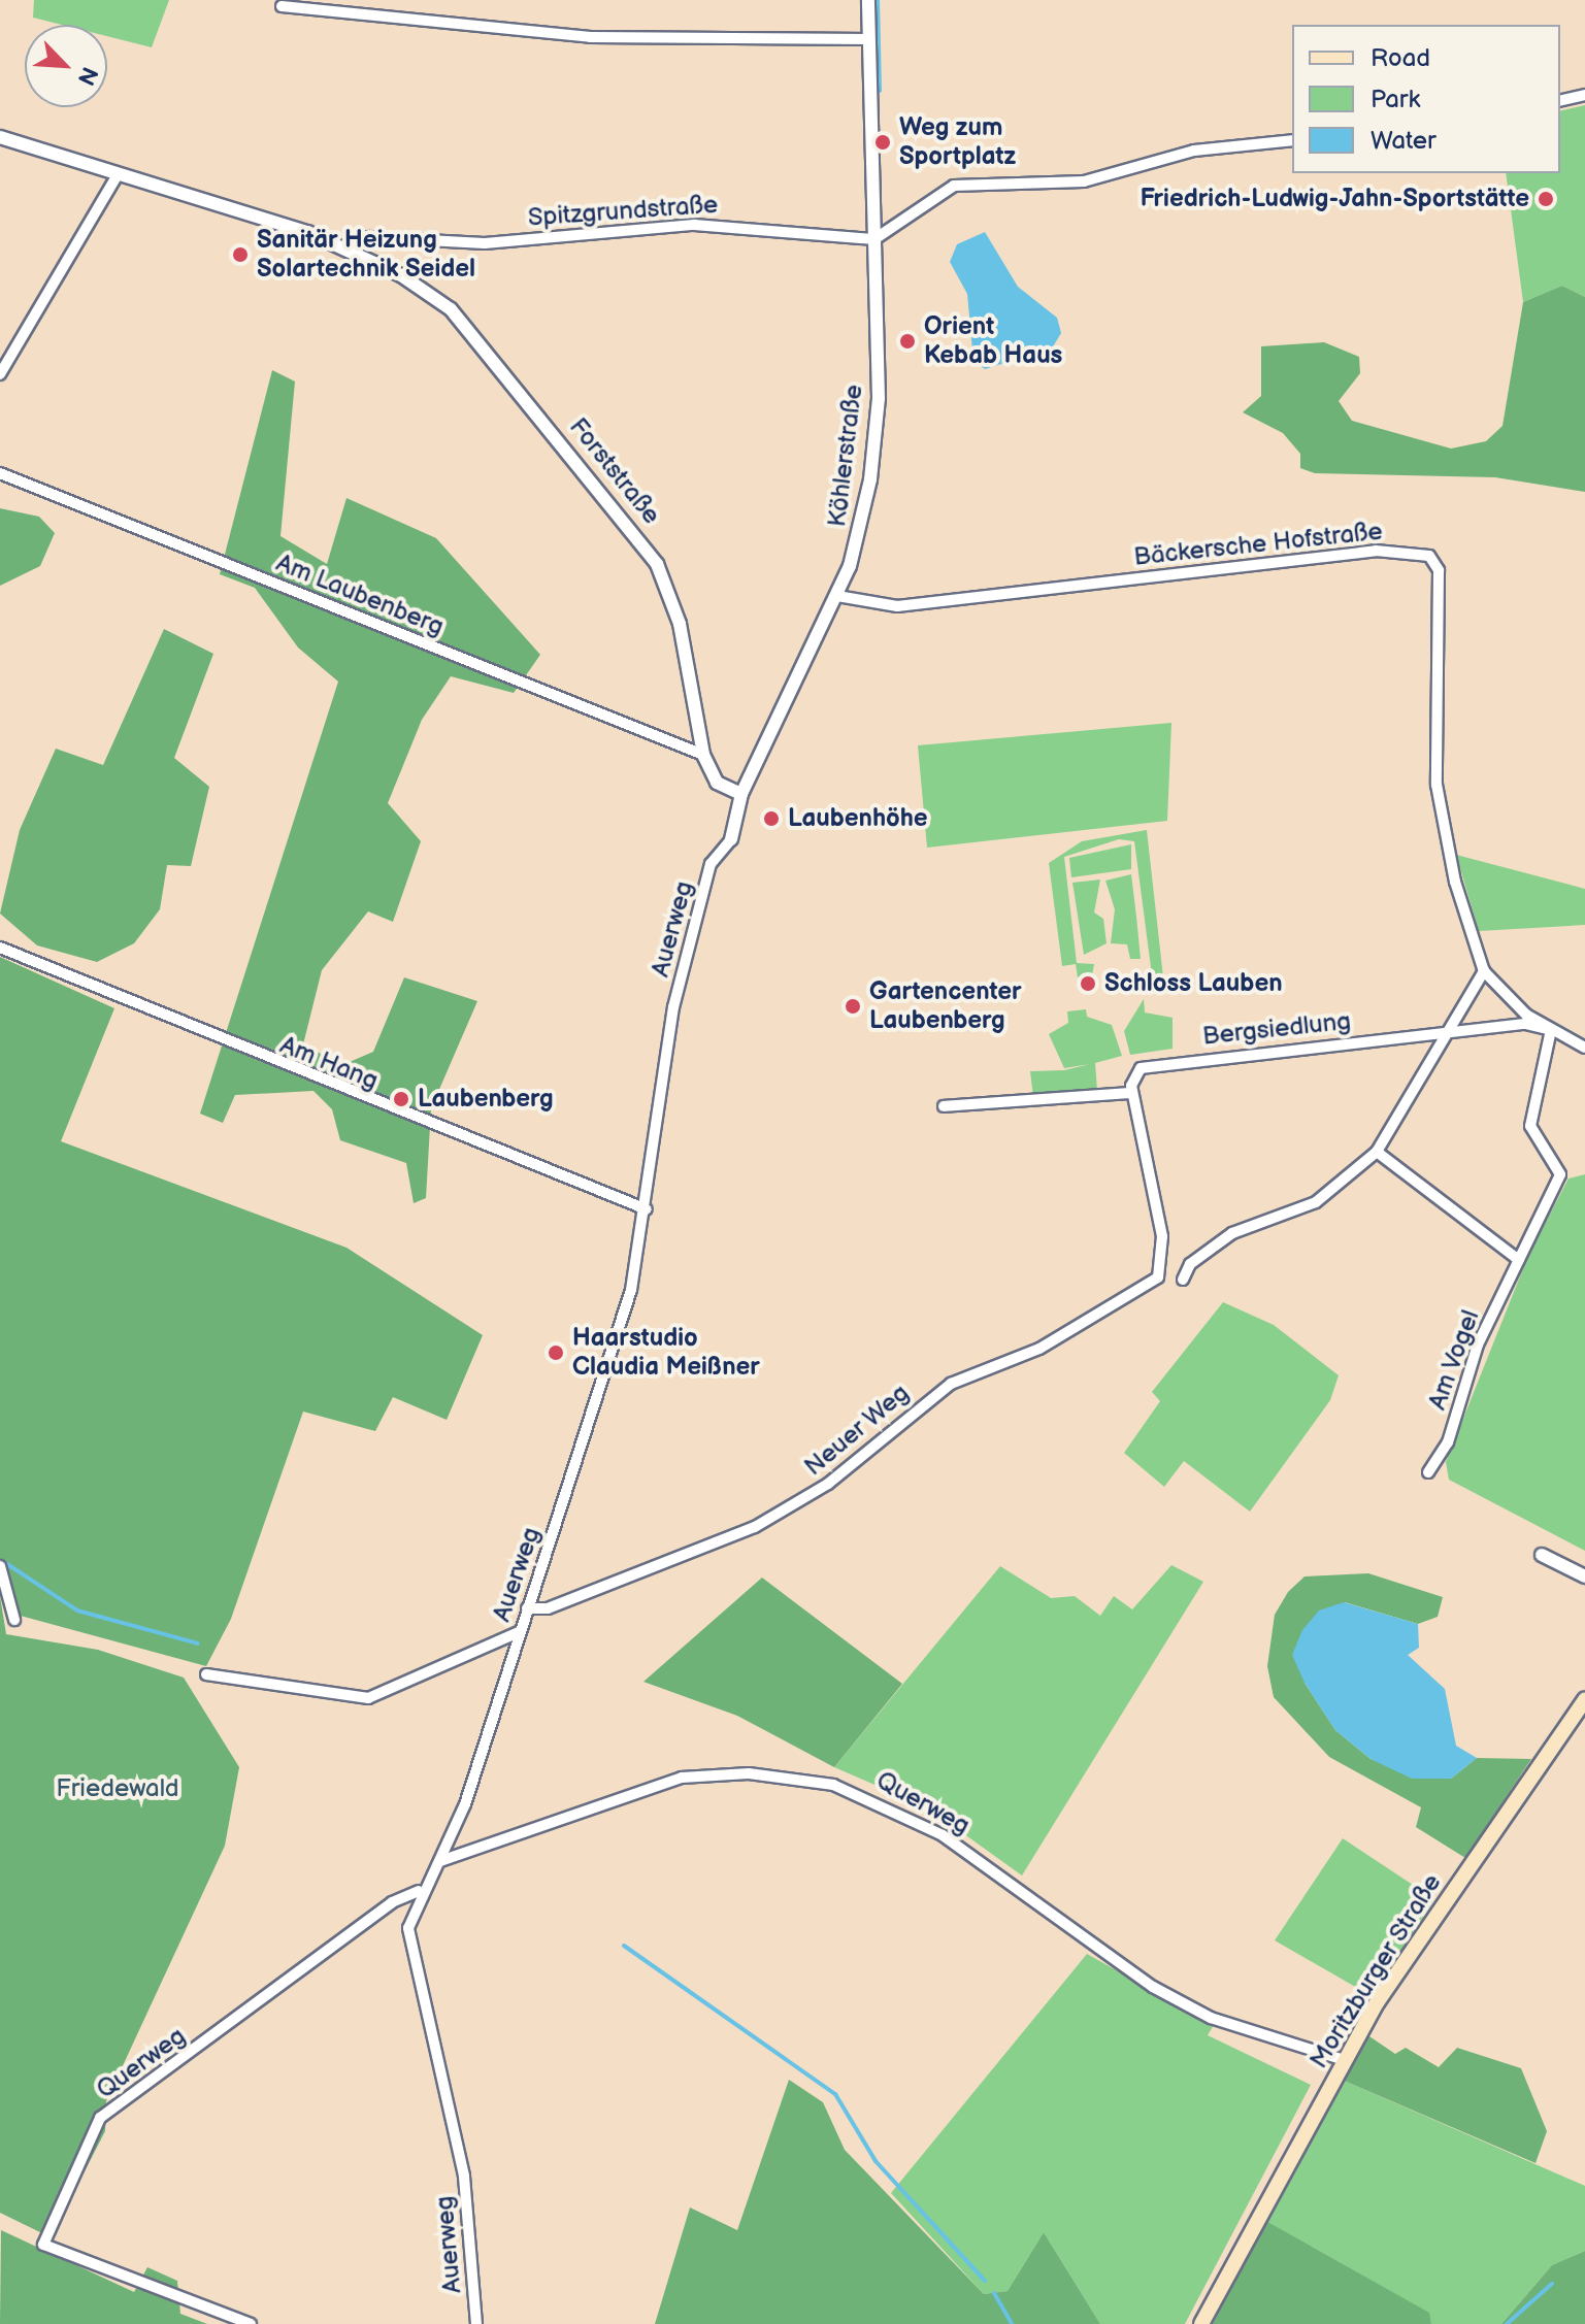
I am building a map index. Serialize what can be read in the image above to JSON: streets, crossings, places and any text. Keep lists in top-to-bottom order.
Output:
{
  "streets": {
    "main road": ["Moritzburger Straße"],
    "street": [
      "Spitzgrundstraße",
      "Köhlerstraße",
      "Forststraße",
      "Bäckersche Hofstraße",
      "Am Laubenberg",
      "Auerweg",
      "Bergsiedlung",
      "Am Hang",
      "Am Vogel",
      "Neuer Weg",
      "Querweg"
    ]
  },
  "crossings": [
    ["Spitzgrundstraße", "Köhlerstraße"],
    ["Spitzgrundstraße", "Forststraße"],
    ["Köhlerstraße", "Forststraße"],
    ["Köhlerstraße", "Bäckersche Hofstraße"],
    ["Köhlerstraße", "Auerweg"],
    ["Forststraße", "Am Laubenberg"],
    ["Auerweg", "Am Hang"],
    ["Auerweg", "Neuer Weg"],
    ["Auerweg", "Querweg"],
    ["Bergsiedlung", "Neuer Weg"],
    ["Querweg", "Moritzburger Straße"]
  ],
  "parks": ["Friedewald"],
  "places": [
    "Weg zum Sportplatz",
    "Friedrich-Ludwig-Jahn-Sportstätte",
    "Sanitär Heizung Solartechnik Seidel",
    "Orient Kebab Haus",
    "Laubenhöhe",
    "Schloss Lauben",
    "Gartencenter Laubenberg",
    "Laubenberg",
    "Haarstudio Claudia Meißner"
  ],
  "legend": ["Road", "Park", "Water"],
  "north": "bottom right"
}
